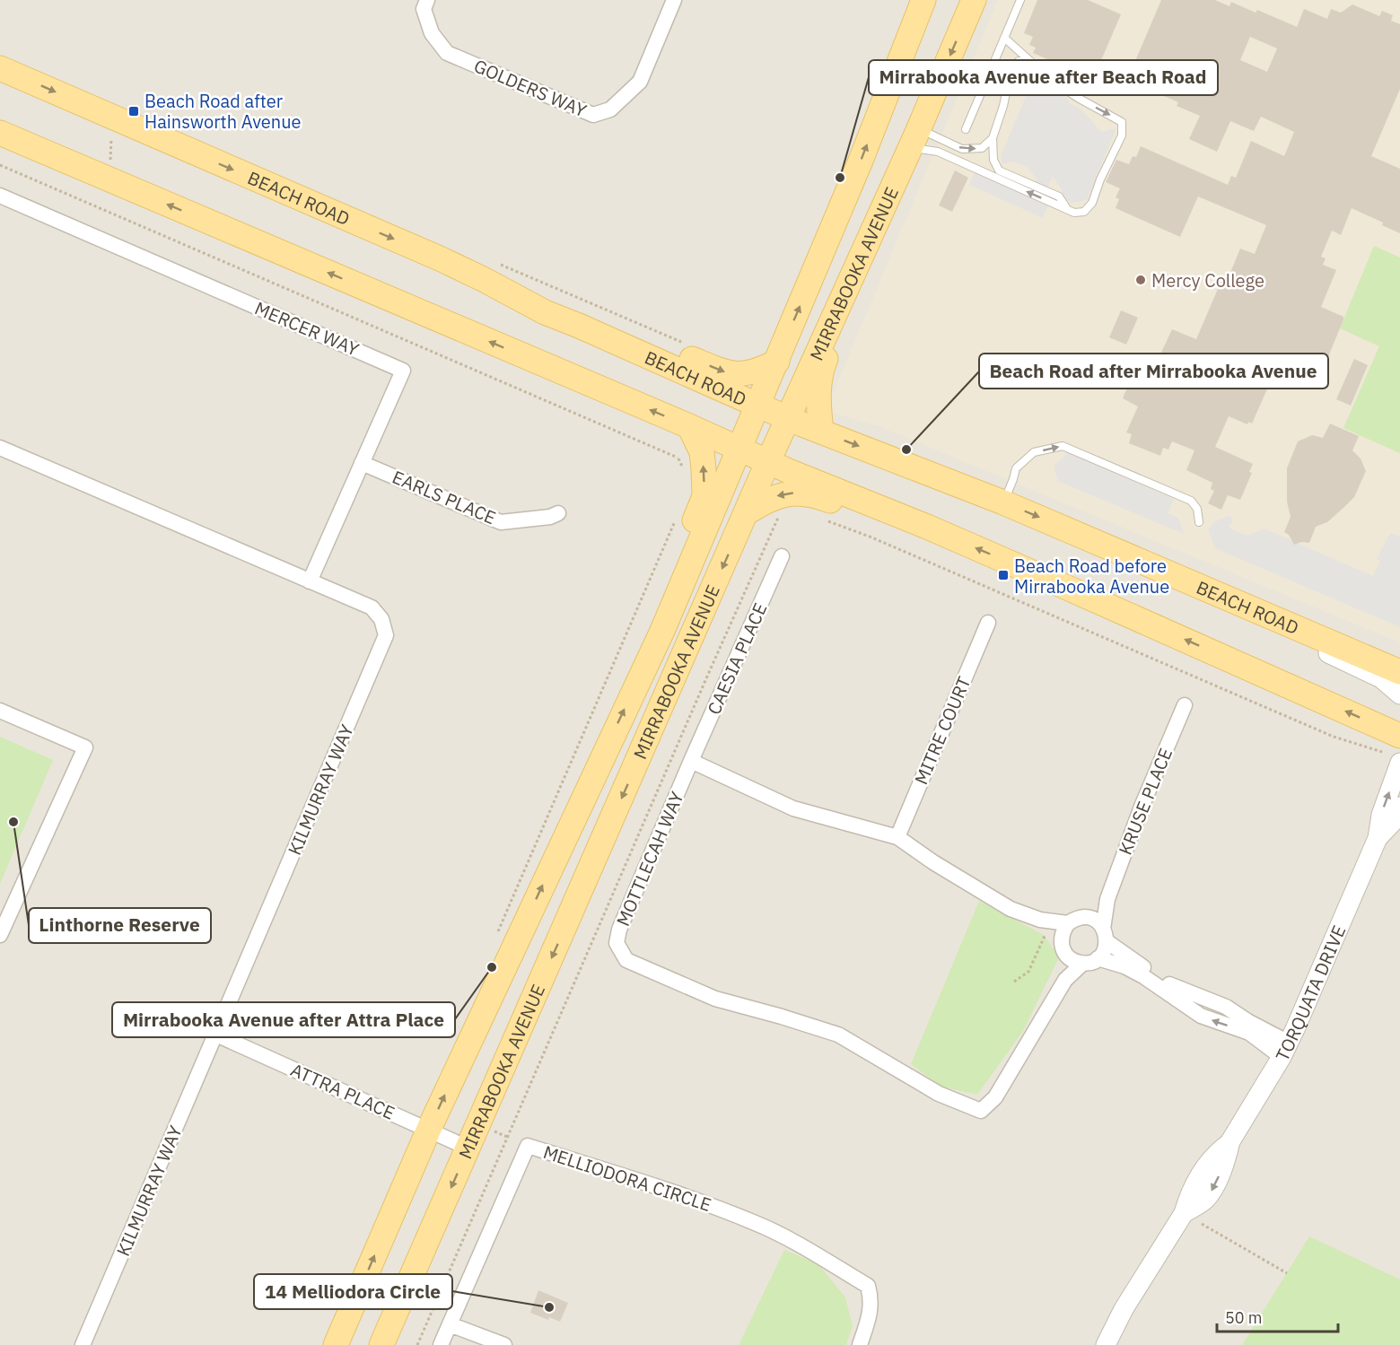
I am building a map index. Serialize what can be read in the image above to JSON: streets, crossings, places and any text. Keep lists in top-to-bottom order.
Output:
{
  "streets": {
    "main road": ["BEACH ROAD", "MIRRABOOKA AVENUE"],
    "street": [
      "GOLDERS WAY",
      "MERCER WAY",
      "EARLS PLACE",
      "CAESIA PLACE",
      "MITRE COURT",
      "KILMURRAY WAY",
      "KRUSE PLACE",
      "MOTTLECAH WAY",
      "TORQUATA DRIVE",
      "ATTRA PLACE",
      "MELLIODORA CIRCLE"
    ]
  },
  "crossings": [
    ["BEACH ROAD", "MIRRABOOKA AVENUE"],
    ["MIRRABOOKA AVENUE", "ATTRA PLACE"],
    ["MERCER WAY", "EARLS PLACE"],
    ["MERCER WAY", "KILMURRAY WAY"],
    ["CAESIA PLACE", "MOTTLECAH WAY"],
    ["MITRE COURT", "MOTTLECAH WAY"],
    ["KILMURRAY WAY", "ATTRA PLACE"],
    ["KRUSE PLACE", "MOTTLECAH WAY"]
  ],
  "places": {
    "transit": ["Beach Road after Hainsworth Avenue", "Beach Road before Mirrabooka Avenue"],
    "other": [
      "Mirrabooka Avenue after Beach Road",
      "Mercy College",
      "Beach Road after Mirrabooka Avenue",
      "Linthorne Reserve",
      "Mirrabooka Avenue after Attra Place",
      "14 Melliodora Circle"
    ]
  },
  "scale_bar": "50 m"
}
